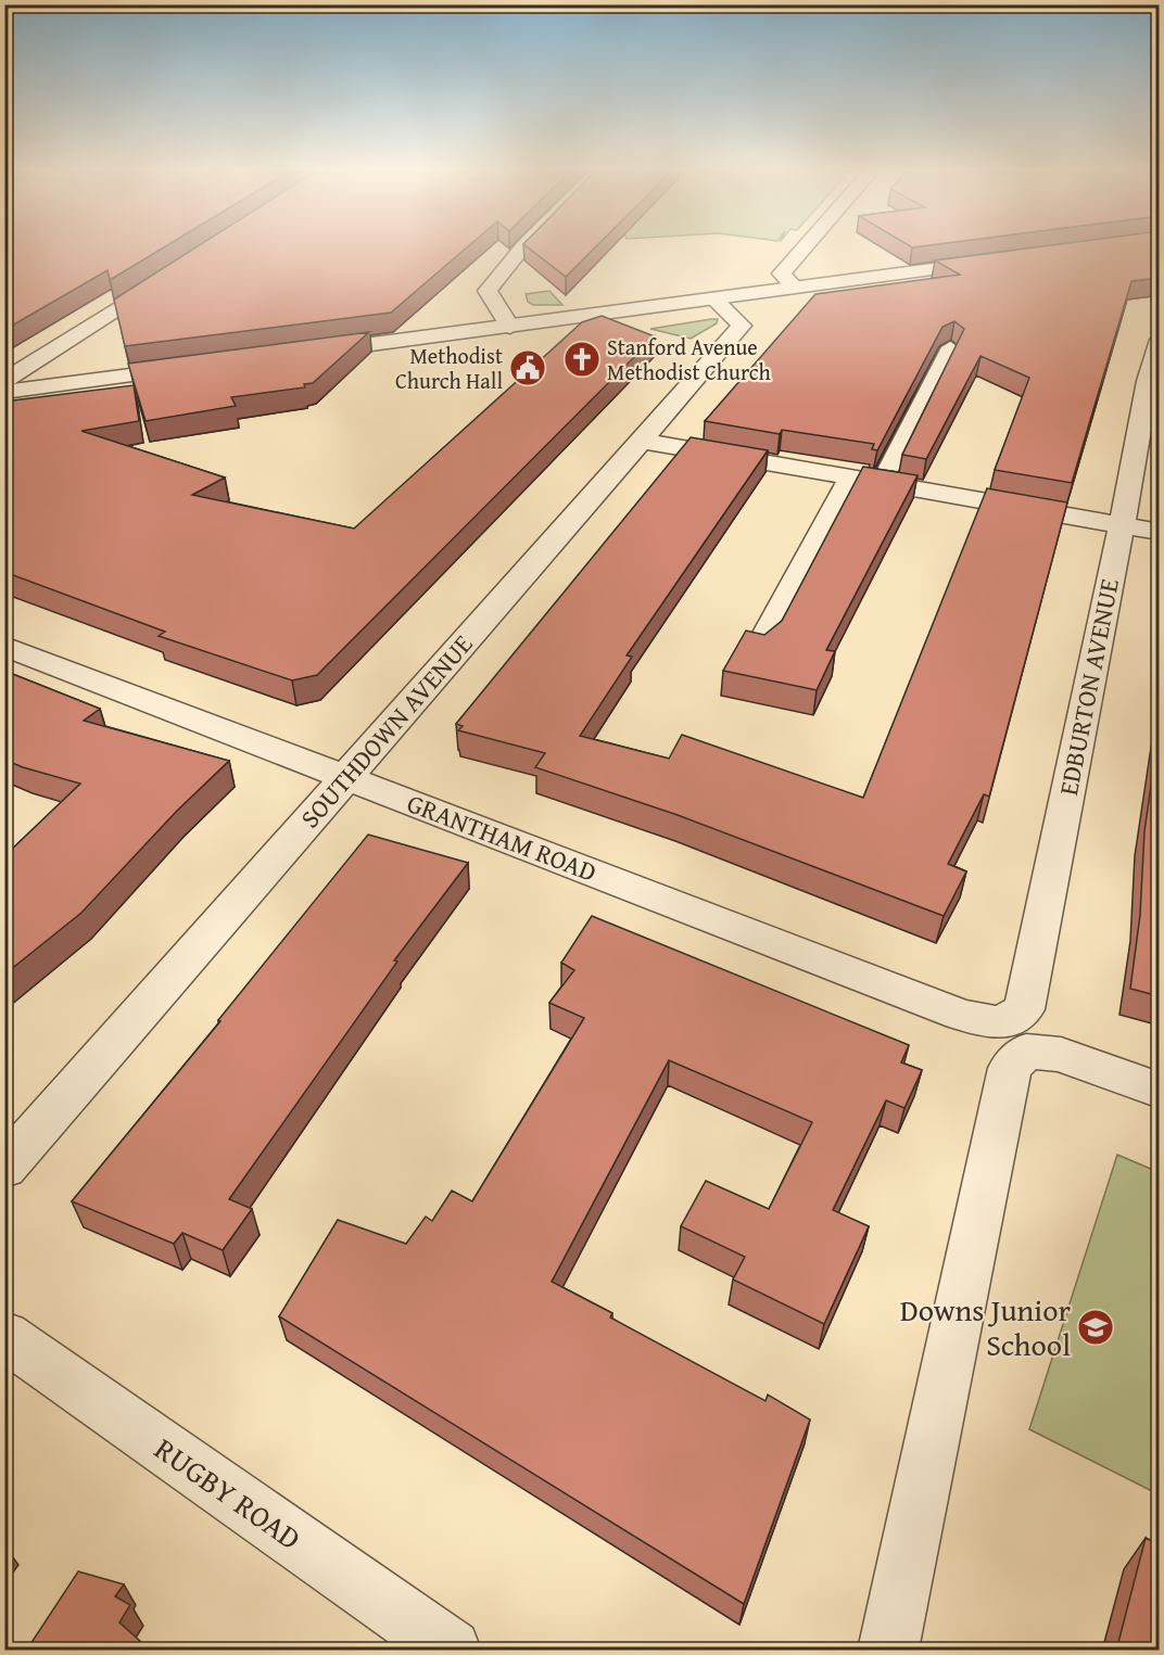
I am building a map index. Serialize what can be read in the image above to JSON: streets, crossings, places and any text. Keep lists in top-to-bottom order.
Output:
{
  "streets": {
    "street": [
      "EDBURTON AVENUE",
      "SOUTHDOWN AVENUE",
      "GRANTHAM ROAD",
      "RUGBY ROAD"
    ]
  },
  "crossings": [
    ["EDBURTON AVENUE", "GRANTHAM ROAD"],
    ["SOUTHDOWN AVENUE", "GRANTHAM ROAD"]
  ],
  "places": {
    "church": ["Stanford Avenue Methodist Church"],
    "public building": ["Methodist Church Hall"],
    "school or university": ["Downs Junior School"]
  }
}
